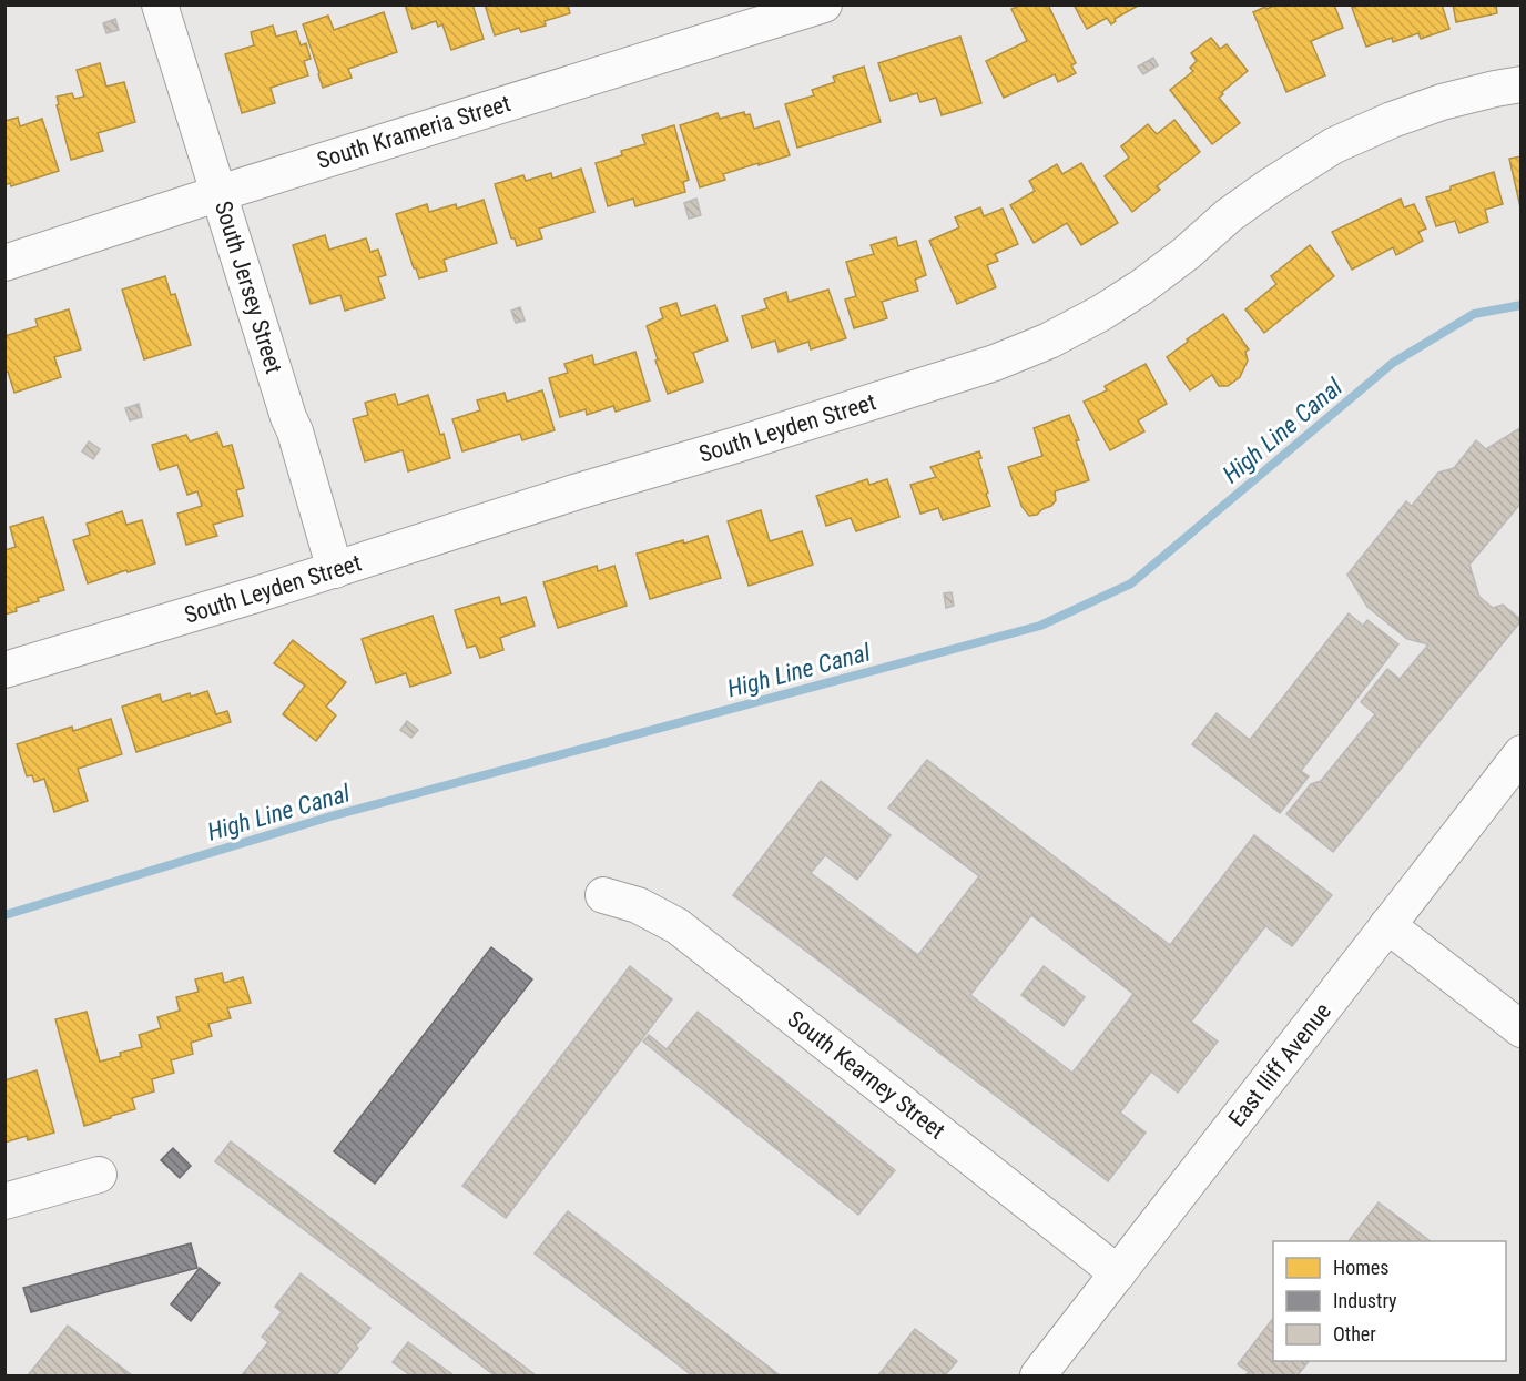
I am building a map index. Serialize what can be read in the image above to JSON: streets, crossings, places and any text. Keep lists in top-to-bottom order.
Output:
{
  "streets": {
    "street": [
      "South Krameria Street",
      "South Jersey Street",
      "South Leyden Street",
      "East Iliff Avenue",
      "South Kearney Street"
    ]
  },
  "crossings": [
    ["South Krameria Street", "South Jersey Street"],
    ["South Jersey Street", "South Leyden Street"],
    ["East Iliff Avenue", "South Kearney Street"]
  ],
  "water": ["High Line Canal"],
  "legend": ["Homes", "Industry", "Other"]
}
